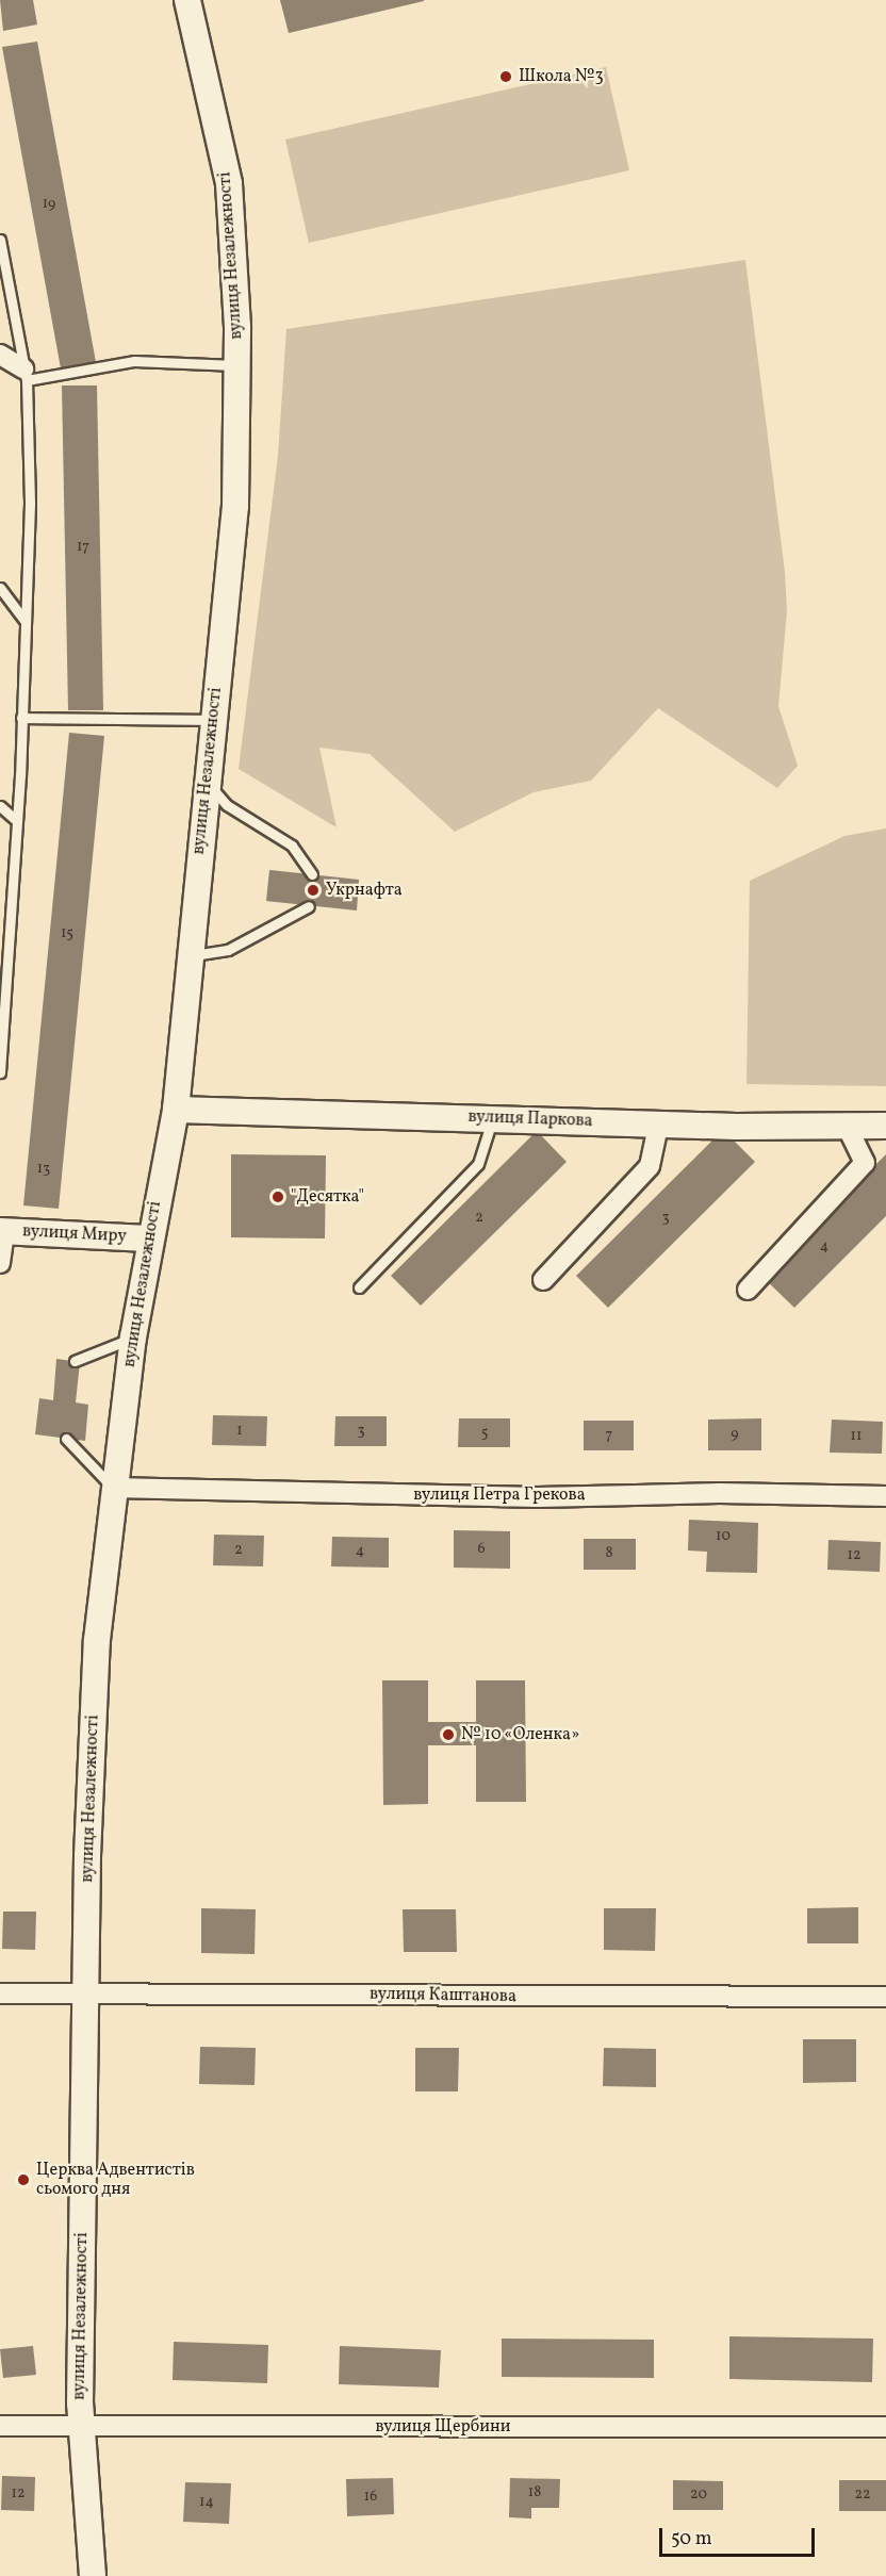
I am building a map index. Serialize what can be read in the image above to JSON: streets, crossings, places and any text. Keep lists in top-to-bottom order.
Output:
{
  "streets": {
    "main road": ["вулиця Незалежності", "вулиця Паркова", "вулиця Миру"],
    "street": ["вулиця Петра Грекова", "вулиця Каштанова", "вулиця Щербини"]
  },
  "crossings": [
    ["вулиця Незалежності", "вулиця Паркова"],
    ["вулиця Незалежності", "вулиця Миру"],
    ["вулиця Незалежності", "вулиця Петра Грекова"],
    ["вулиця Незалежності", "вулиця Каштанова"],
    ["вулиця Незалежності", "вулиця Щербини"]
  ],
  "places": [
    "Школа №3",
    "Укрнафта",
    "\"Десятка\"",
    "№ 10 «Оленка»",
    "Церква Адвентистів сьомого дня"
  ],
  "house_numbers": [
    "19",
    "17",
    "15",
    "13",
    "2",
    "3",
    "4",
    "1",
    "3",
    "5",
    "9",
    "7",
    "11",
    "10",
    "6",
    "2",
    "4",
    "8",
    "12",
    "18",
    "12",
    "20",
    "22",
    "16",
    "14"
  ],
  "scale_bar": "50 m"
}
